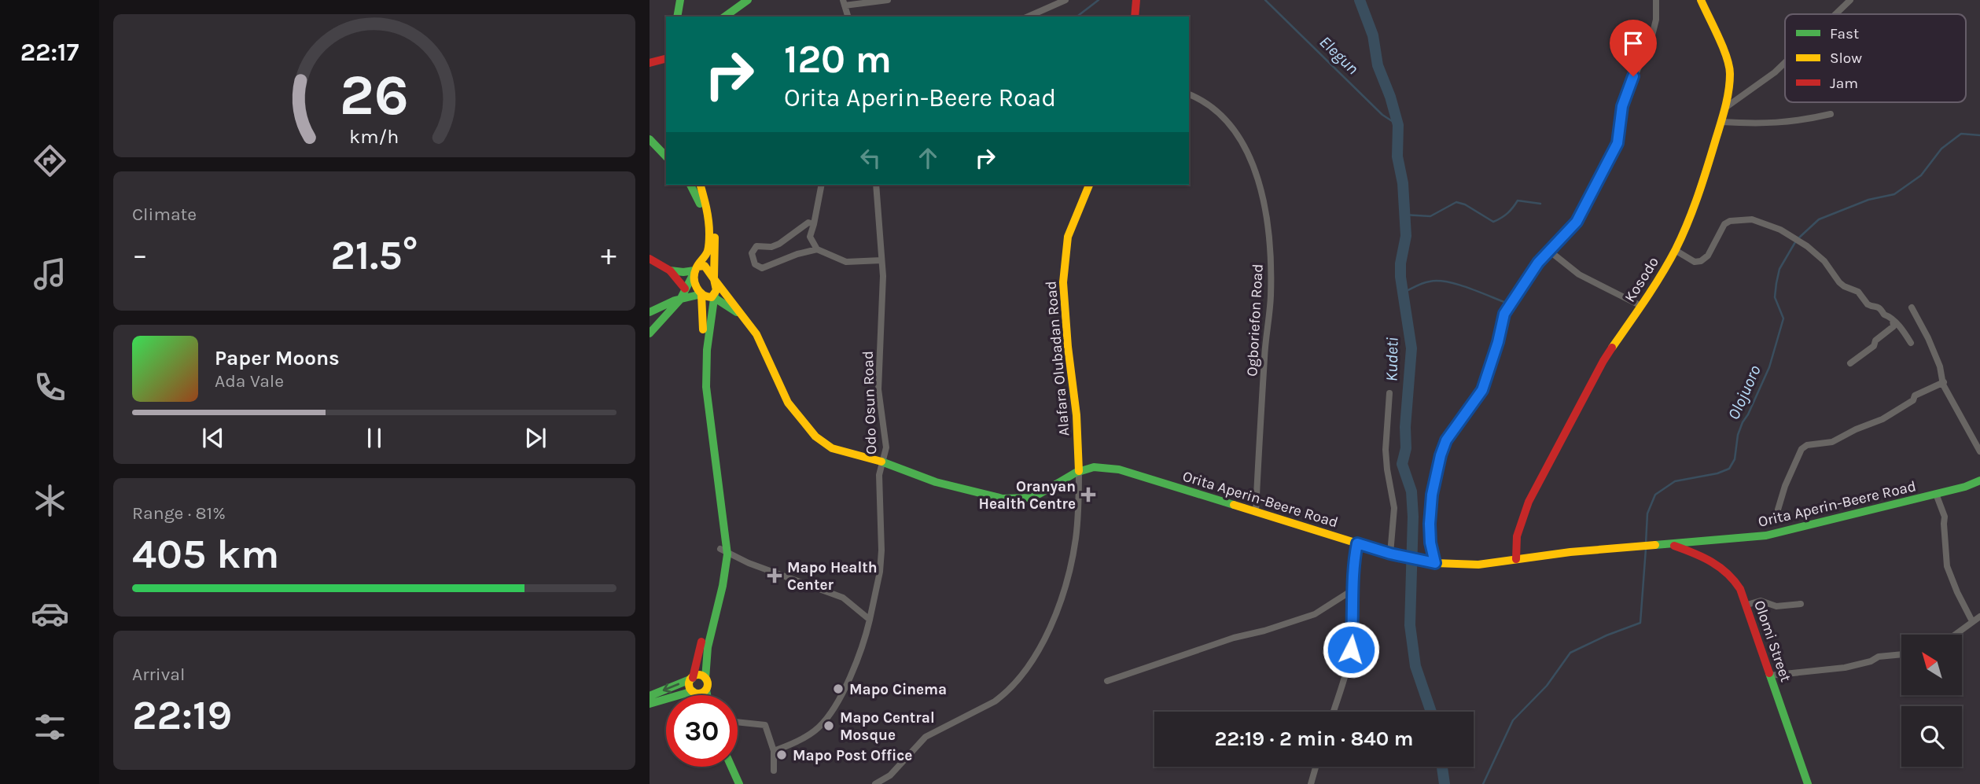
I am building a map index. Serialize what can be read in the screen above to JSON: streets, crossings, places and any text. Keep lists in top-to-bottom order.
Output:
{
  "streets": {
    "main road": [
      "Kosodo",
      "Alafara Olubadan Road",
      "Orita Aperin-Beere Road",
      "Olomi Street"
    ],
    "street": ["Ogboriefon Road", "Odo Osun Road"]
  },
  "crossings": [
    ["Kosodo", "Orita Aperin-Beere Road"],
    ["Ogboriefon Road", "Orita Aperin-Beere Road"],
    ["Alafara Olubadan Road", "Orita Aperin-Beere Road"],
    ["Odo Osun Road", "Orita Aperin-Beere Road"],
    ["Orita Aperin-Beere Road", "Olomi Street"]
  ],
  "water": ["Elegun", "Kudeti", "Olojuoro"],
  "places": {
    "health": ["Oranyan Health Centre", "Mapo Health Center"],
    "other": ["Mapo Cinema", "Mapo Central Mosque", "Mapo Post Office"]
  },
  "legend": ["Fast", "Slow", "Jam"],
  "north": "top left",
  "page": {
    "tabs": "22:17",
    "turn": ["120 m", "Orita Aperin-Beere Road"],
    "tile": [
      "Climate",
      ["Range · 81%", "405 km"],
      ["Arrival", "22:19"]
    ],
    "heat": ["−", "21.5°", "+"],
    "song": ["Paper Moons", "Ada Vale"],
    "limit": "30",
    "trip": "22:19 · 2 min · 840 m",
    "gauge": ["26", "km/h"]
  }
}
